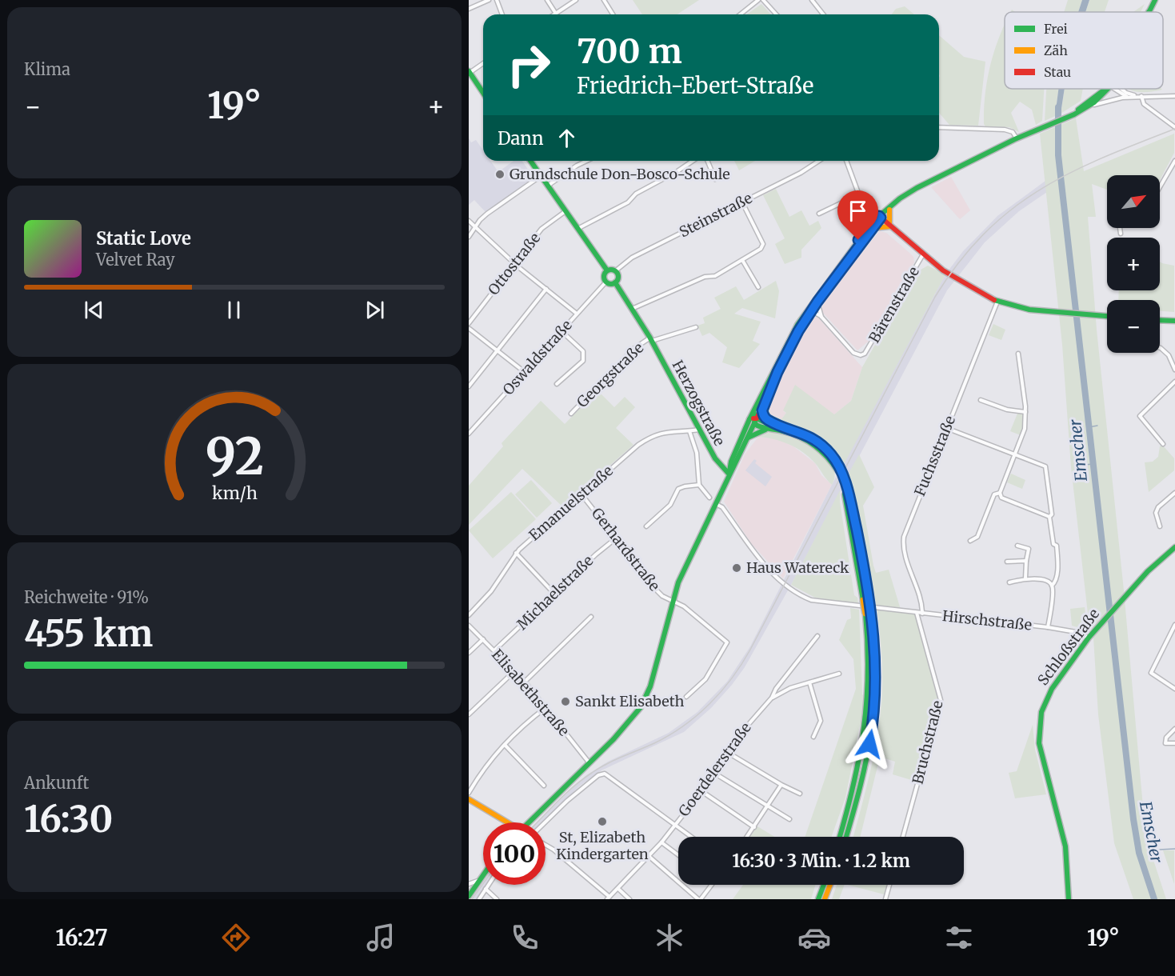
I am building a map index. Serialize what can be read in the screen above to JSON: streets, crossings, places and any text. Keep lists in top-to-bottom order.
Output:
{
  "streets": {
    "main road": ["Herzogstraße", "Schloßstraße"],
    "street": [
      "Steinstraße",
      "Ottostraße",
      "Bärenstraße",
      "Oswaldstraße",
      "Georgstraße",
      "Fuchsstraße",
      "Emanuelstraße",
      "Gerhardstraße",
      "Michaelstraße",
      "Hirschstraße",
      "Elisabethstraße",
      "Bruchstraße",
      "Goerdelerstraße"
    ]
  },
  "crossings": [
    ["Steinstraße", "Oswaldstraße"],
    ["Steinstraße", "Herzogstraße"],
    ["Oswaldstraße", "Herzogstraße"],
    ["Georgstraße", "Herzogstraße"],
    ["Herzogstraße", "Emanuelstraße"],
    ["Fuchsstraße", "Hirschstraße"],
    ["Emanuelstraße", "Gerhardstraße"],
    ["Gerhardstraße", "Michaelstraße"],
    ["Michaelstraße", "Elisabethstraße"],
    ["Hirschstraße", "Schloßstraße"],
    ["Hirschstraße", "Bruchstraße"]
  ],
  "water": ["Emscher"],
  "places": [
    "Grundschule Don-Bosco-Schule",
    "Haus Watereck",
    "Sankt Elisabeth",
    "St, Elizabeth Kindergarten"
  ],
  "legend": ["Frei", "Zäh", "Stau"],
  "north": "top right",
  "page": {
    "tile": [
      "Klima",
      ["Reichweite · 91%", "455 km"],
      ["Ankunft", "16:30"]
    ],
    "turn": ["700 m", "Friedrich-Ebert-Straße"],
    "heat": ["−", "19°", "+"],
    "then": "Dann",
    "map_buttons": ["+", "−"],
    "song": ["Static Love", "Velvet Ray"],
    "limit": "100",
    "trip": "16:30 · 3 Min. · 1.2 km",
    "tabs": ["16:27", "19°"],
    "gauge": ["92", "km/h"]
  }
}
